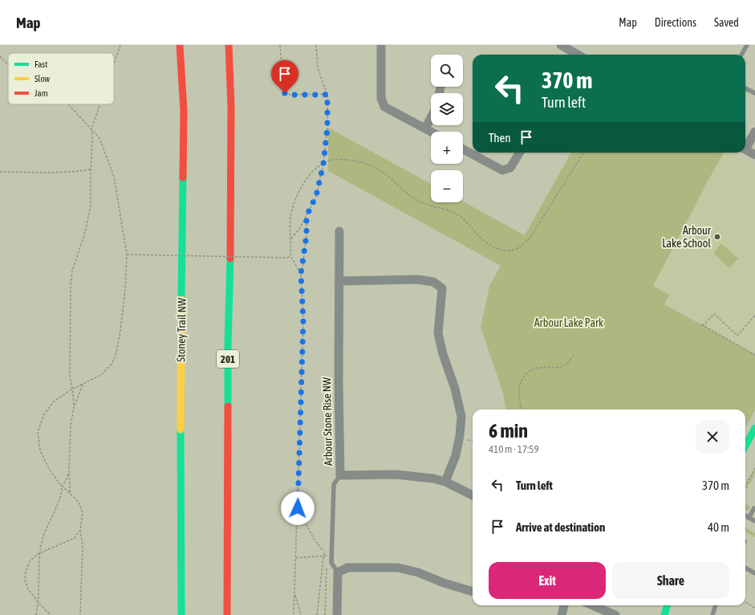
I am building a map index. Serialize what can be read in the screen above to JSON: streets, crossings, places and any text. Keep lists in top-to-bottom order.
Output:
{
  "streets": {
    "main road": ["Stoney Trail NW", "201"],
    "street": ["Arbour Stone Rise NW"]
  },
  "parks": ["Arbour Lake Park"],
  "places": ["Arbour Lake School"],
  "legend": ["Fast", "Slow", "Jam"],
  "page": {
    "header": "Map",
    "nav": ["Map", "Directions", "Saved"],
    "map_buttons": ["+", "−"],
    "turn": ["370 m", "Turn left"],
    "then": "Then",
    "heading": ["6 min", "410 m · 17:59"],
    "list": [
      {
        "name": "Turn left",
        "value": "370 m"
      },
      {
        "name": "Arrive at destination",
        "value": "40 m"
      }
    ],
    "buttons": ["Exit", "Share"]
  }
}
